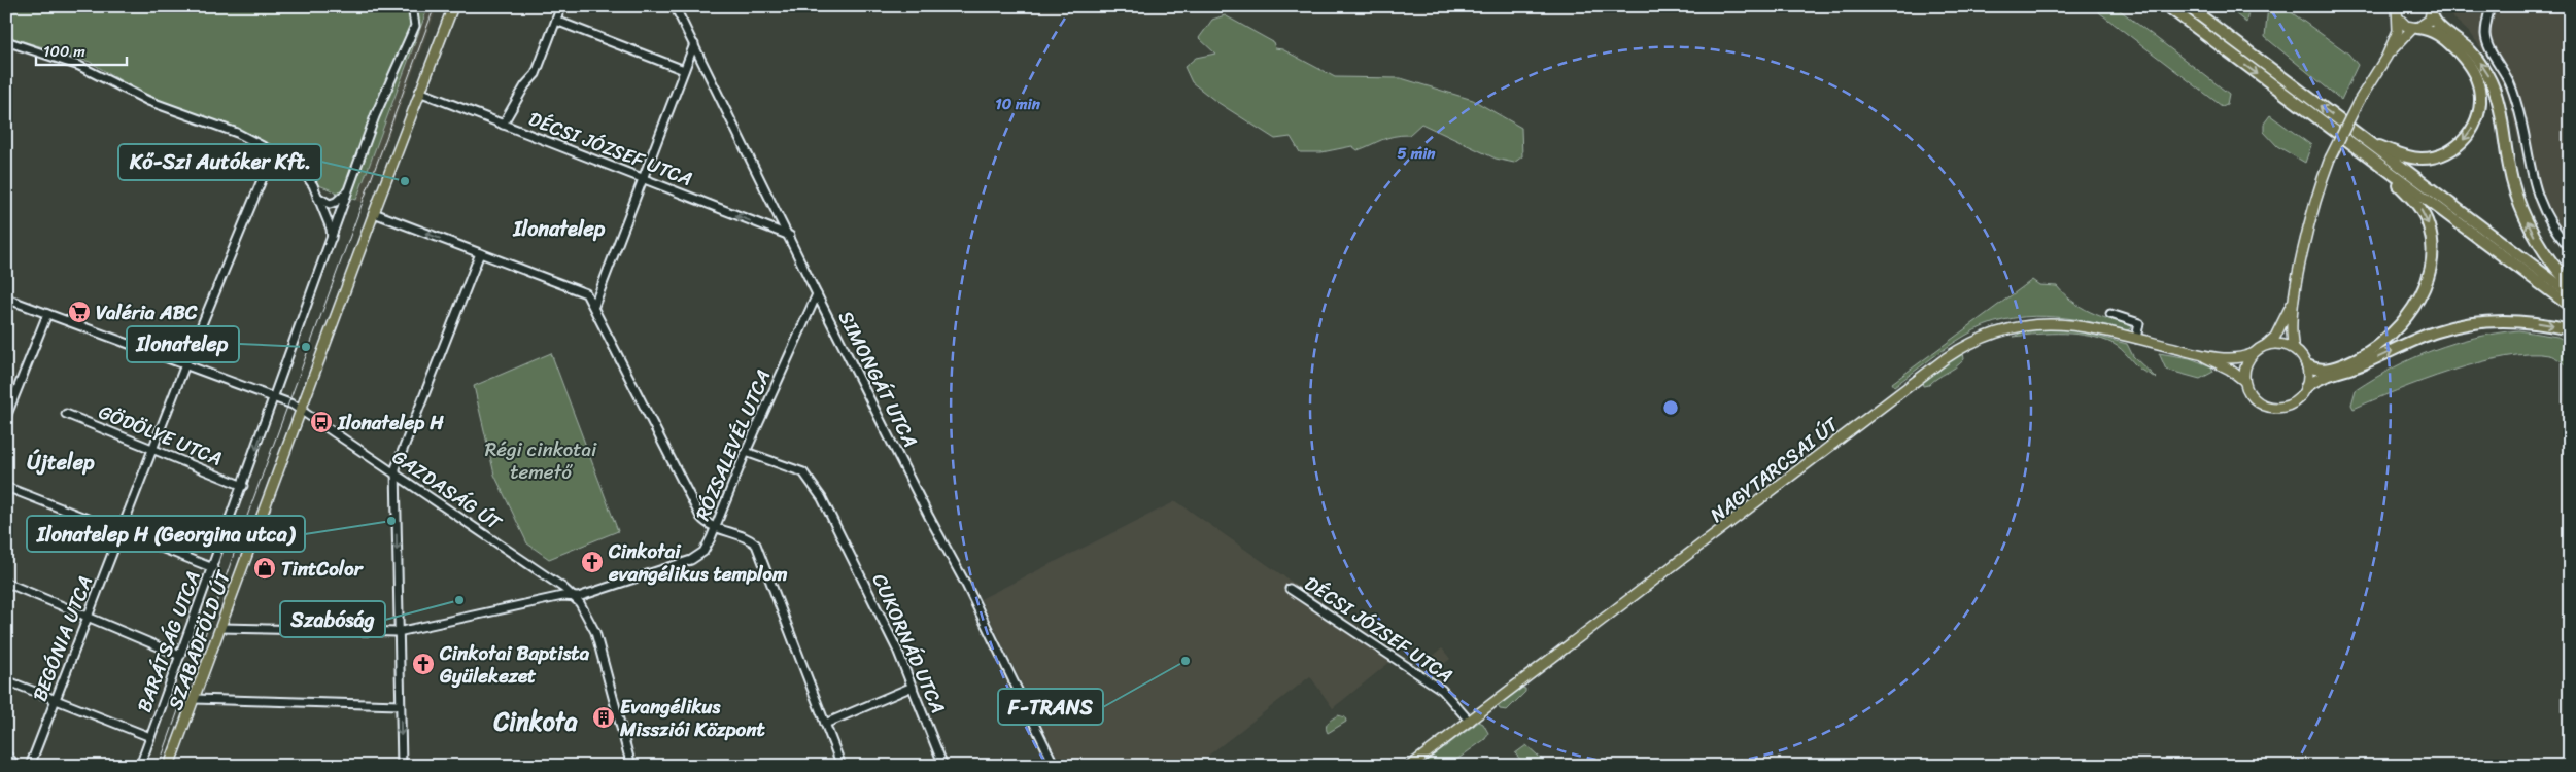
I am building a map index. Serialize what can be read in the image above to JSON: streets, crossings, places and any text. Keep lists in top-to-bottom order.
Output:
{
  "streets": {
    "main road": ["NAGYTARCSAI ÚT", "SZABADFÖLD ÚT"],
    "street": [
      "DÉCSI JÓZSEF UTCA",
      "SIMONGÁT UTCA",
      "GÖDÖLYE UTCA",
      "RÓZSALEVÉL UTCA",
      "GAZDASÁG ÚT",
      "BEGÓNIA UTCA",
      "BARÁTSÁG UTCA",
      "CUKORNÁD UTCA"
    ]
  },
  "crossings": [
    ["DÉCSI JÓZSEF UTCA", "SIMONGÁT UTCA"],
    ["DÉCSI JÓZSEF UTCA", "NAGYTARCSAI ÚT"],
    ["DÉCSI JÓZSEF UTCA", "SZABADFÖLD ÚT"],
    ["SIMONGÁT UTCA", "RÓZSALEVÉL UTCA"],
    ["GÖDÖLYE UTCA", "BEGÓNIA UTCA"],
    ["GÖDÖLYE UTCA", "BARÁTSÁG UTCA"],
    ["RÓZSALEVÉL UTCA", "GAZDASÁG ÚT"],
    ["RÓZSALEVÉL UTCA", "SZABADFÖLD ÚT"],
    ["RÓZSALEVÉL UTCA", "CUKORNÁD UTCA"],
    ["GAZDASÁG ÚT", "BEGÓNIA UTCA"],
    ["GAZDASÁG ÚT", "SZABADFÖLD ÚT"],
    ["GAZDASÁG ÚT", "BARÁTSÁG UTCA"]
  ],
  "districts": ["Ilonatelep", "Újtelep", "Cinkota"],
  "parks": ["Régi cinkotai temető"],
  "places": {
    "other": [
      "Kő-Szi Autóker Kft.",
      "Ilonatelep",
      "Ilonatelep H (Georgina utca)",
      "Szabóság",
      "F-TRANS"
    ],
    "supermarket": ["Valéria ABC"],
    "bus stop": ["Ilonatelep H"],
    "church": ["Cinkotai evangélikus templom", "Cinkotai Baptista Gyülekezet"],
    "shop": ["TintColor"],
    "building": ["Evangélikus Missziói Központ"]
  },
  "scale_bar": "100 m",
  "rings": ["10 min", "5 min"]
}
